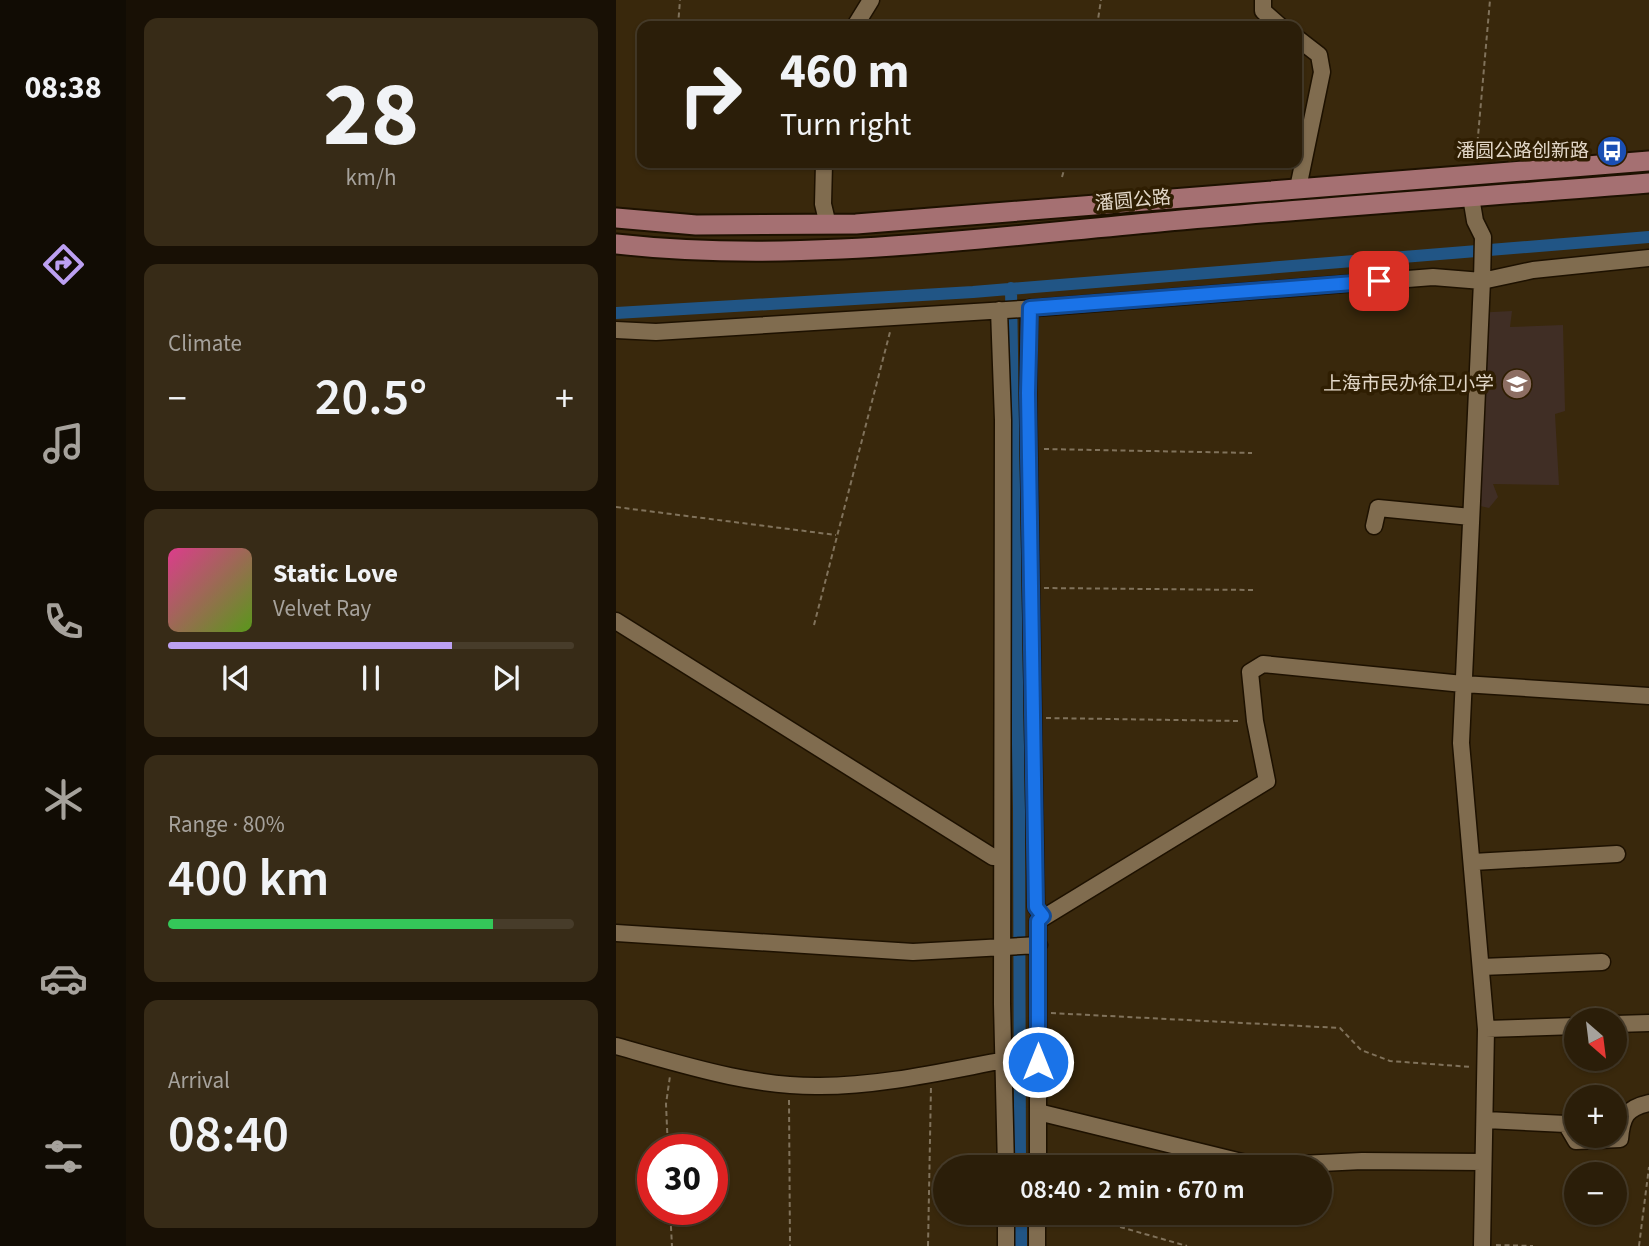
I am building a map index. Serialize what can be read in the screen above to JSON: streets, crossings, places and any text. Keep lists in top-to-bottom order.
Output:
{
  "streets": {
    "main road": ["潘圆公路"]
  },
  "places": {
    "bus stop": ["潘圆公路创新路"],
    "school or university": ["上海市民办徐卫小学"]
  },
  "north": "bottom right",
  "page": {
    "tabs": "08:38",
    "tile": [
      ["28", "km/h"],
      "Climate",
      ["Range · 80%", "400 km"],
      ["Arrival", "08:40"]
    ],
    "turn": ["460 m", "Turn right"],
    "heat": ["−", "20.5°", "+"],
    "song": ["Static Love", "Velvet Ray"],
    "map_buttons": ["+", "−"],
    "limit": "30",
    "trip": "08:40 · 2 min · 670 m"
  }
}
